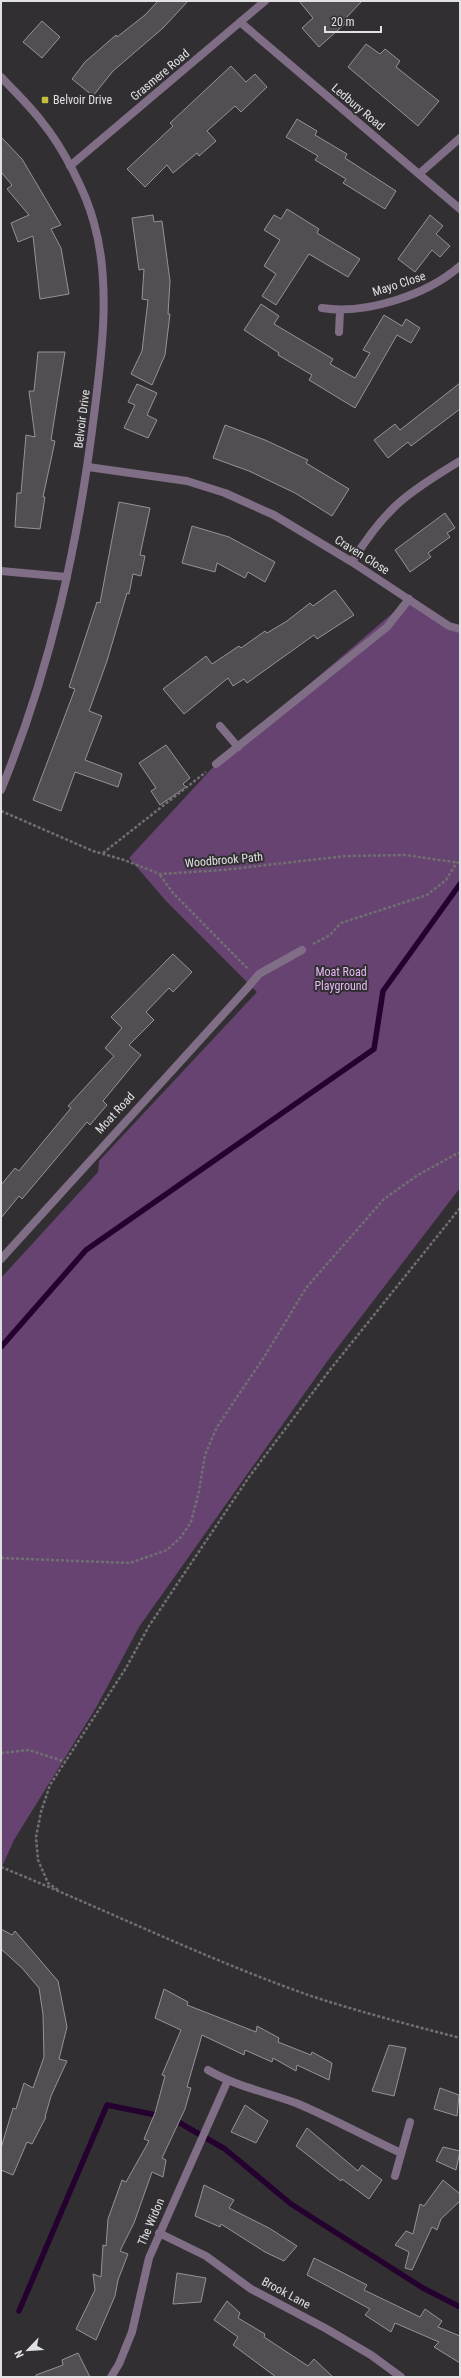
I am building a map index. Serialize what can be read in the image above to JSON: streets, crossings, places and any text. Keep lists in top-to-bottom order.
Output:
{
  "streets": {
    "street": [
      "Grasmere Road",
      "Ledbury Road",
      "Mayo Close",
      "Belvoir Drive",
      "Craven Close",
      "Moat Road",
      "The Widon",
      "Brook Lane"
    ],
    "path": ["Woodbrook Path"]
  },
  "crossings": [
    ["Grasmere Road", "Ledbury Road"],
    ["Grasmere Road", "Belvoir Drive"],
    ["Belvoir Drive", "Craven Close"],
    ["The Widon", "Brook Lane"]
  ],
  "parks": ["Moat Road Playground"],
  "places": {
    "transit": ["Belvoir Drive"]
  },
  "scale_bar": "20 m",
  "north": "bottom left"
}
